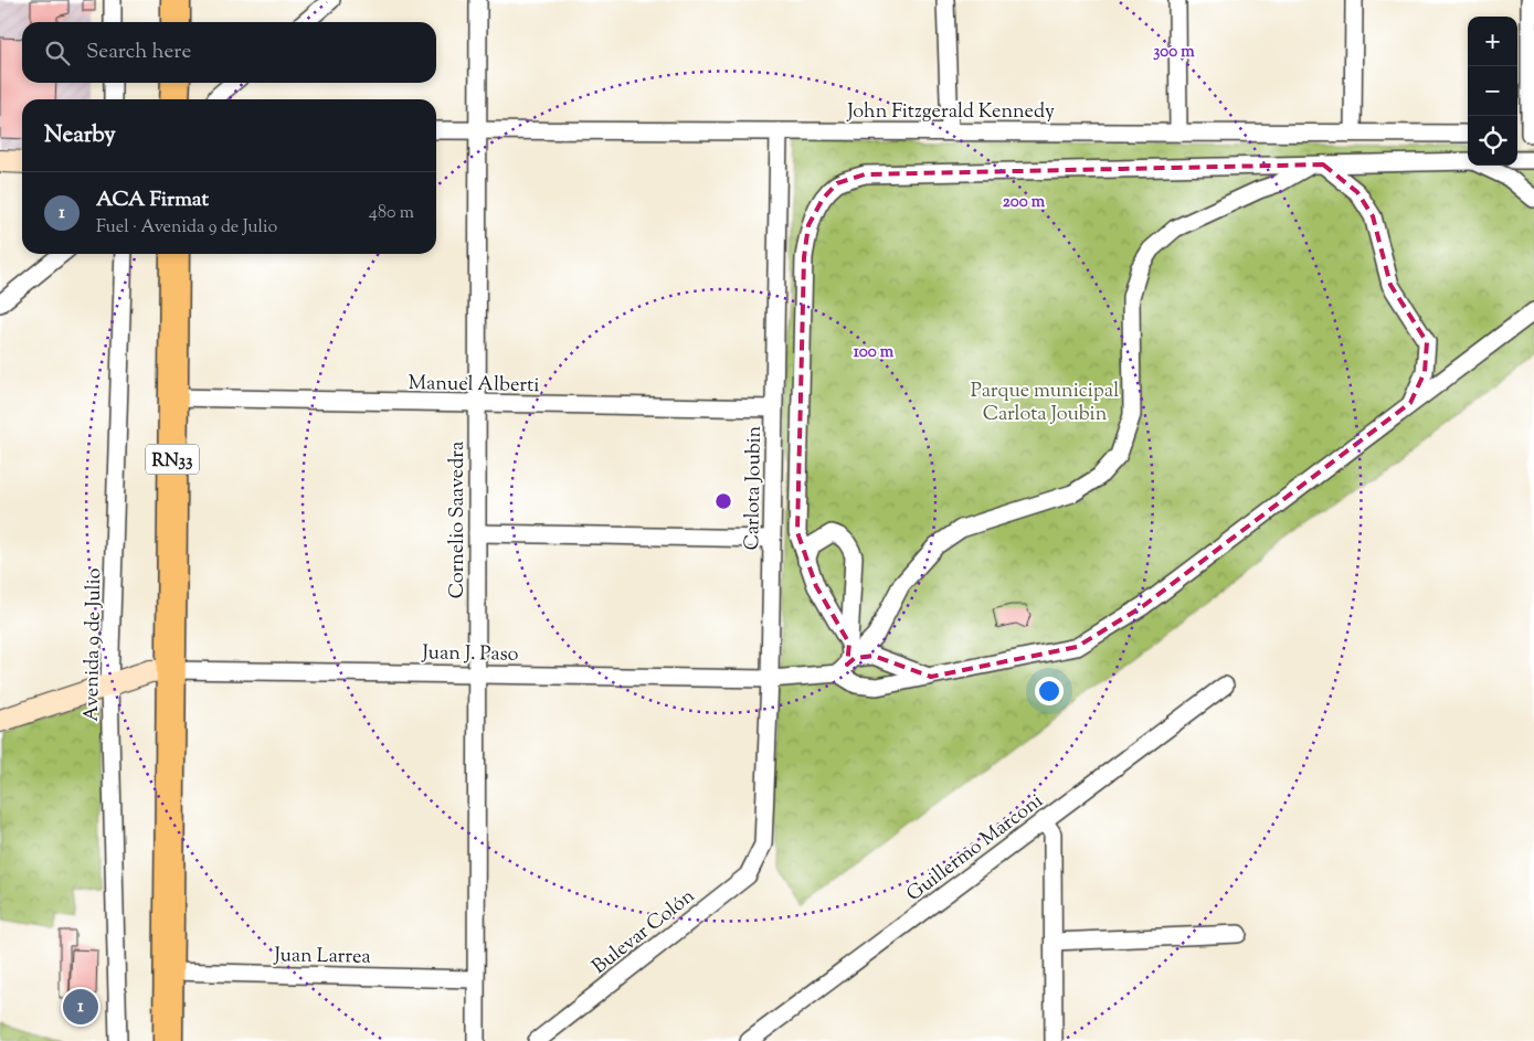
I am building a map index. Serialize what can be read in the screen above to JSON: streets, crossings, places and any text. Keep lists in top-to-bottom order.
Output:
{
  "streets": {
    "highway": ["RN33"],
    "street": [
      "John Fitzgerald Kennedy",
      "Manuel Alberti",
      "Carlota Joubin",
      "Cornelio Saavedra",
      "Avenida 9 de Julio",
      "Juan J. Paso",
      "Guillermo Marconi",
      "Bulevar Colón",
      "Juan Larrea"
    ]
  },
  "crossings": [
    ["John Fitzgerald Kennedy", "Carlota Joubin"],
    ["John Fitzgerald Kennedy", "Cornelio Saavedra"],
    ["Manuel Alberti", "RN33"],
    ["Manuel Alberti", "Carlota Joubin"],
    ["Manuel Alberti", "Cornelio Saavedra"],
    ["RN33", "Juan J. Paso"],
    ["RN33", "Juan Larrea"],
    ["Carlota Joubin", "Juan J. Paso"],
    ["Carlota Joubin", "Bulevar Colón"],
    ["Cornelio Saavedra", "Juan J. Paso"],
    ["Cornelio Saavedra", "Juan Larrea"]
  ],
  "parks": ["Parque municipal Carlota Joubin"],
  "page": {
    "map_buttons": ["+", "−"],
    "search": "Search here",
    "heading": "Nearby",
    "list": [
      {
        "mark": "1",
        "name": "ACA Firmat",
        "note": "Fuel · Avenida 9 de Julio",
        "value": "480 m"
      }
    ],
    "pins": "1"
  },
  "rings": ["300 m", "200 m", "100 m"]
}
